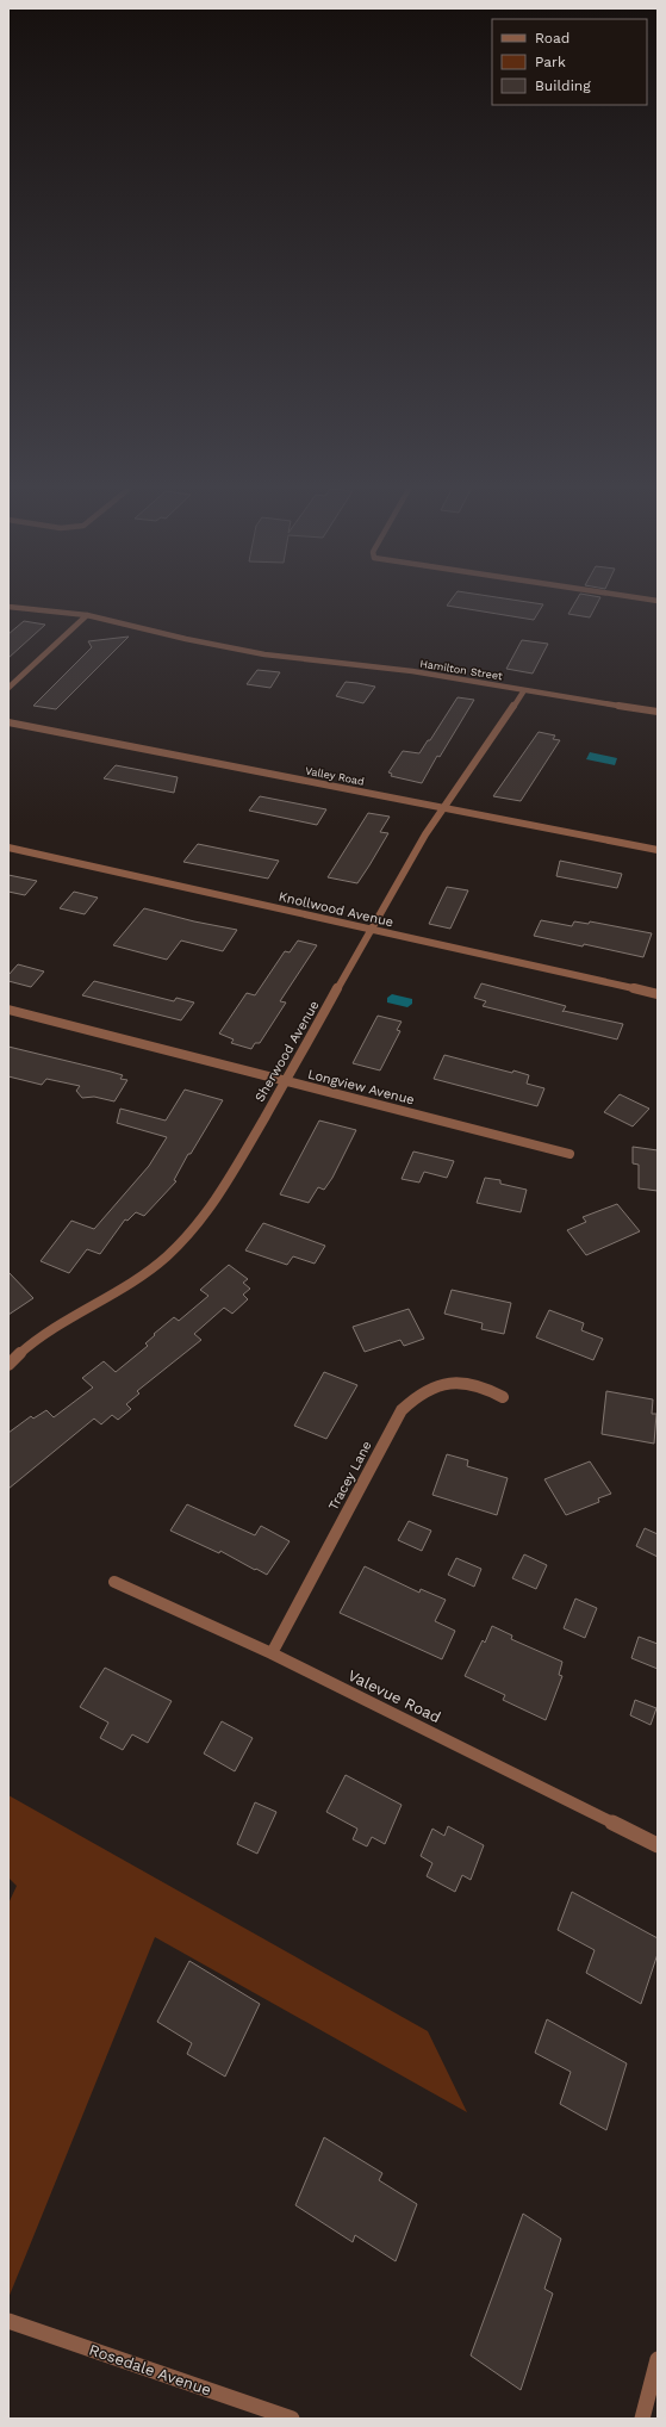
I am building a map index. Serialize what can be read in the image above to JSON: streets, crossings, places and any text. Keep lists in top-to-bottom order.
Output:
{
  "streets": {
    "street": [
      "Hamilton Street",
      "Valley Road",
      "Knollwood Avenue",
      "Sherwood Avenue",
      "Longview Avenue",
      "Tracey Lane",
      "Valevue Road",
      "Rosedale Avenue"
    ]
  },
  "crossings": [
    ["Hamilton Street", "Sherwood Avenue"],
    ["Valley Road", "Sherwood Avenue"],
    ["Knollwood Avenue", "Sherwood Avenue"],
    ["Sherwood Avenue", "Longview Avenue"],
    ["Tracey Lane", "Valevue Road"]
  ],
  "legend": ["Road", "Park", "Building"]
}
